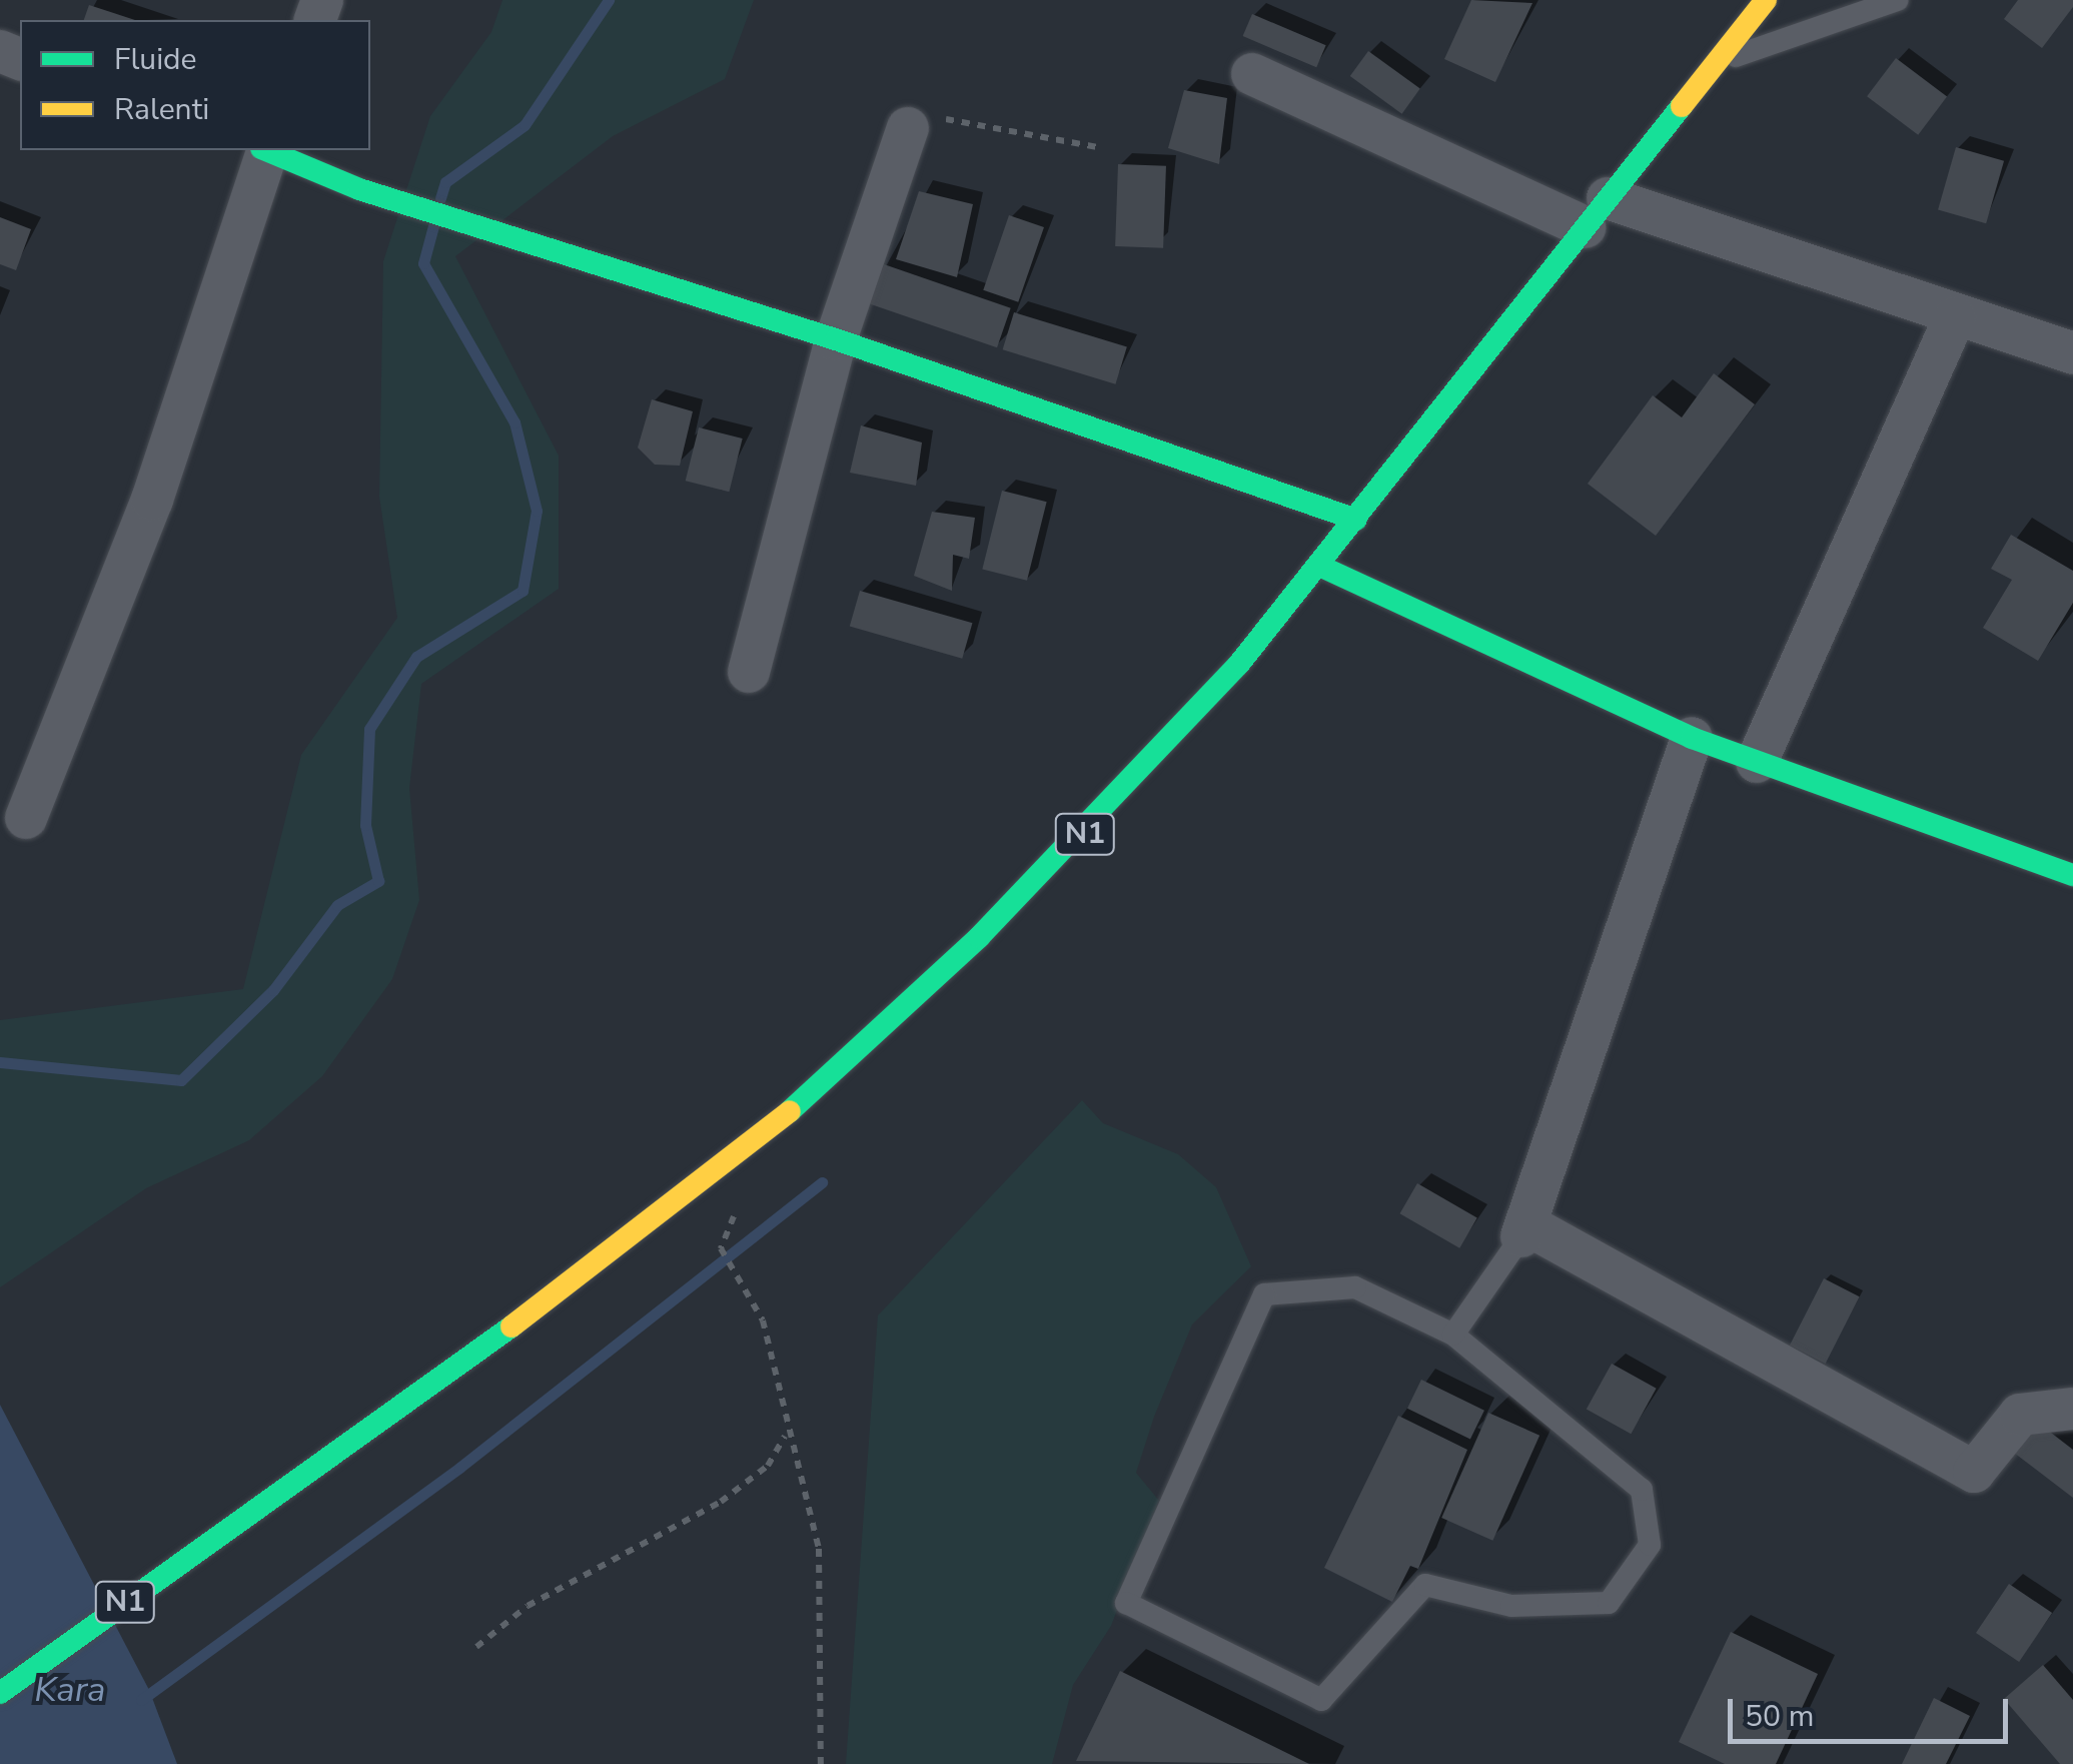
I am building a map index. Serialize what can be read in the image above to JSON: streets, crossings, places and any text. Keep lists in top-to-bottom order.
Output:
{
  "streets": {
    "main road": ["N1"]
  },
  "water": ["Kara"],
  "legend": ["Fluide", "Ralenti"],
  "scale_bar": "50 m"
}
